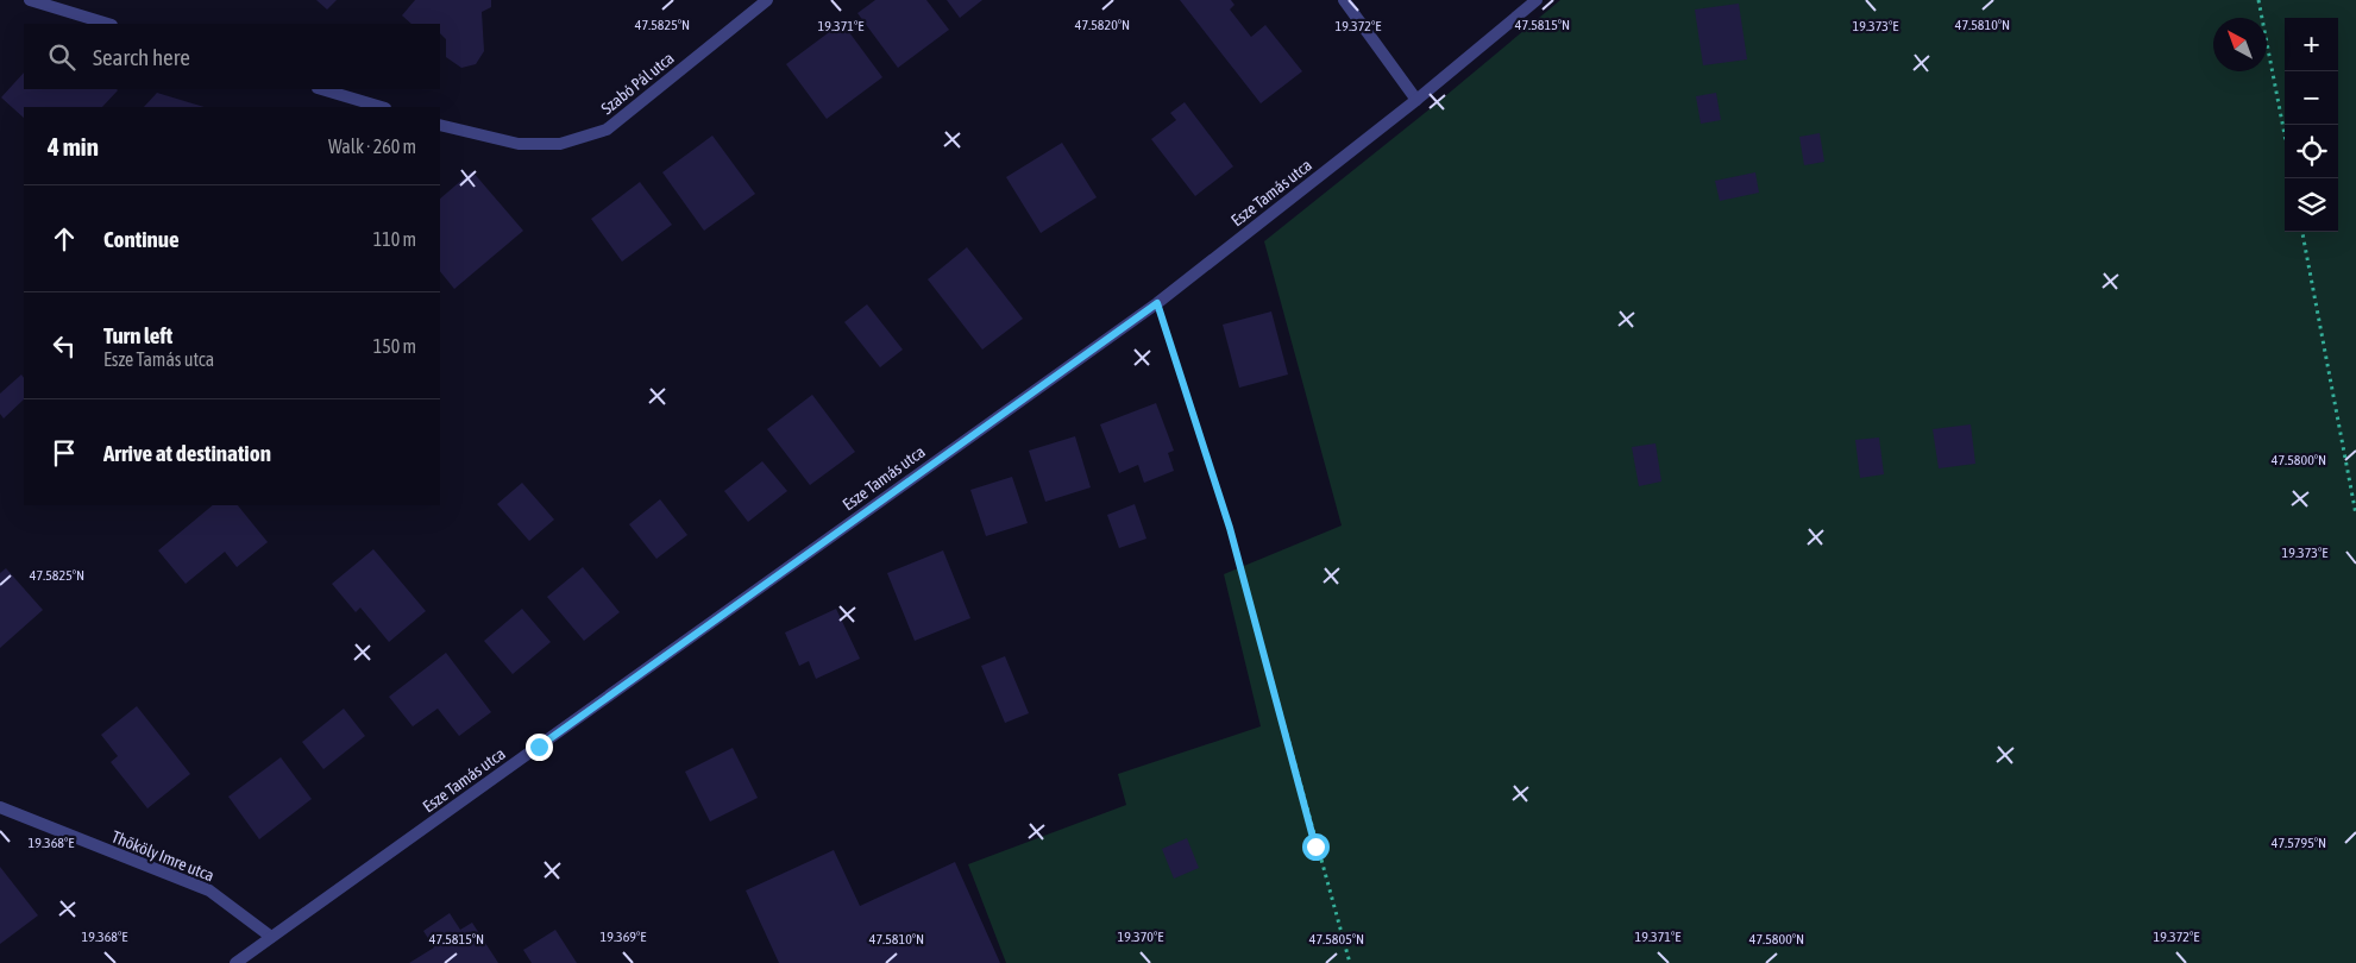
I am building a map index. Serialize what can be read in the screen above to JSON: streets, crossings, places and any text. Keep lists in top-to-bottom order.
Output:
{
  "streets": {
    "street": ["Szabó Pál utca", "Esze Tamás utca", "Thököly Imre utca"]
  },
  "crossings": [
    ["Esze Tamás utca", "Thököly Imre utca"]
  ],
  "north": "top left",
  "page": {
    "map_buttons": ["+", "−"],
    "search": "Search here",
    "heading": ["4 min", "Walk · 260 m"],
    "list": [
      ["Continue", "110 m"],
      ["Turn left", "Esze Tamás utca", "150 m"],
      "Arrive at destination"
    ]
  },
  "coordinates": [
    "47.5825°N",
    "47.5820°N",
    "47.5815°N",
    "47.5810°N",
    "19.371°E",
    "19.372°E",
    "19.373°E",
    "47.5800°N",
    "19.368°E",
    "47.5795°N",
    "19.369°E",
    "19.370°E",
    "47.5805°N"
  ]
}
